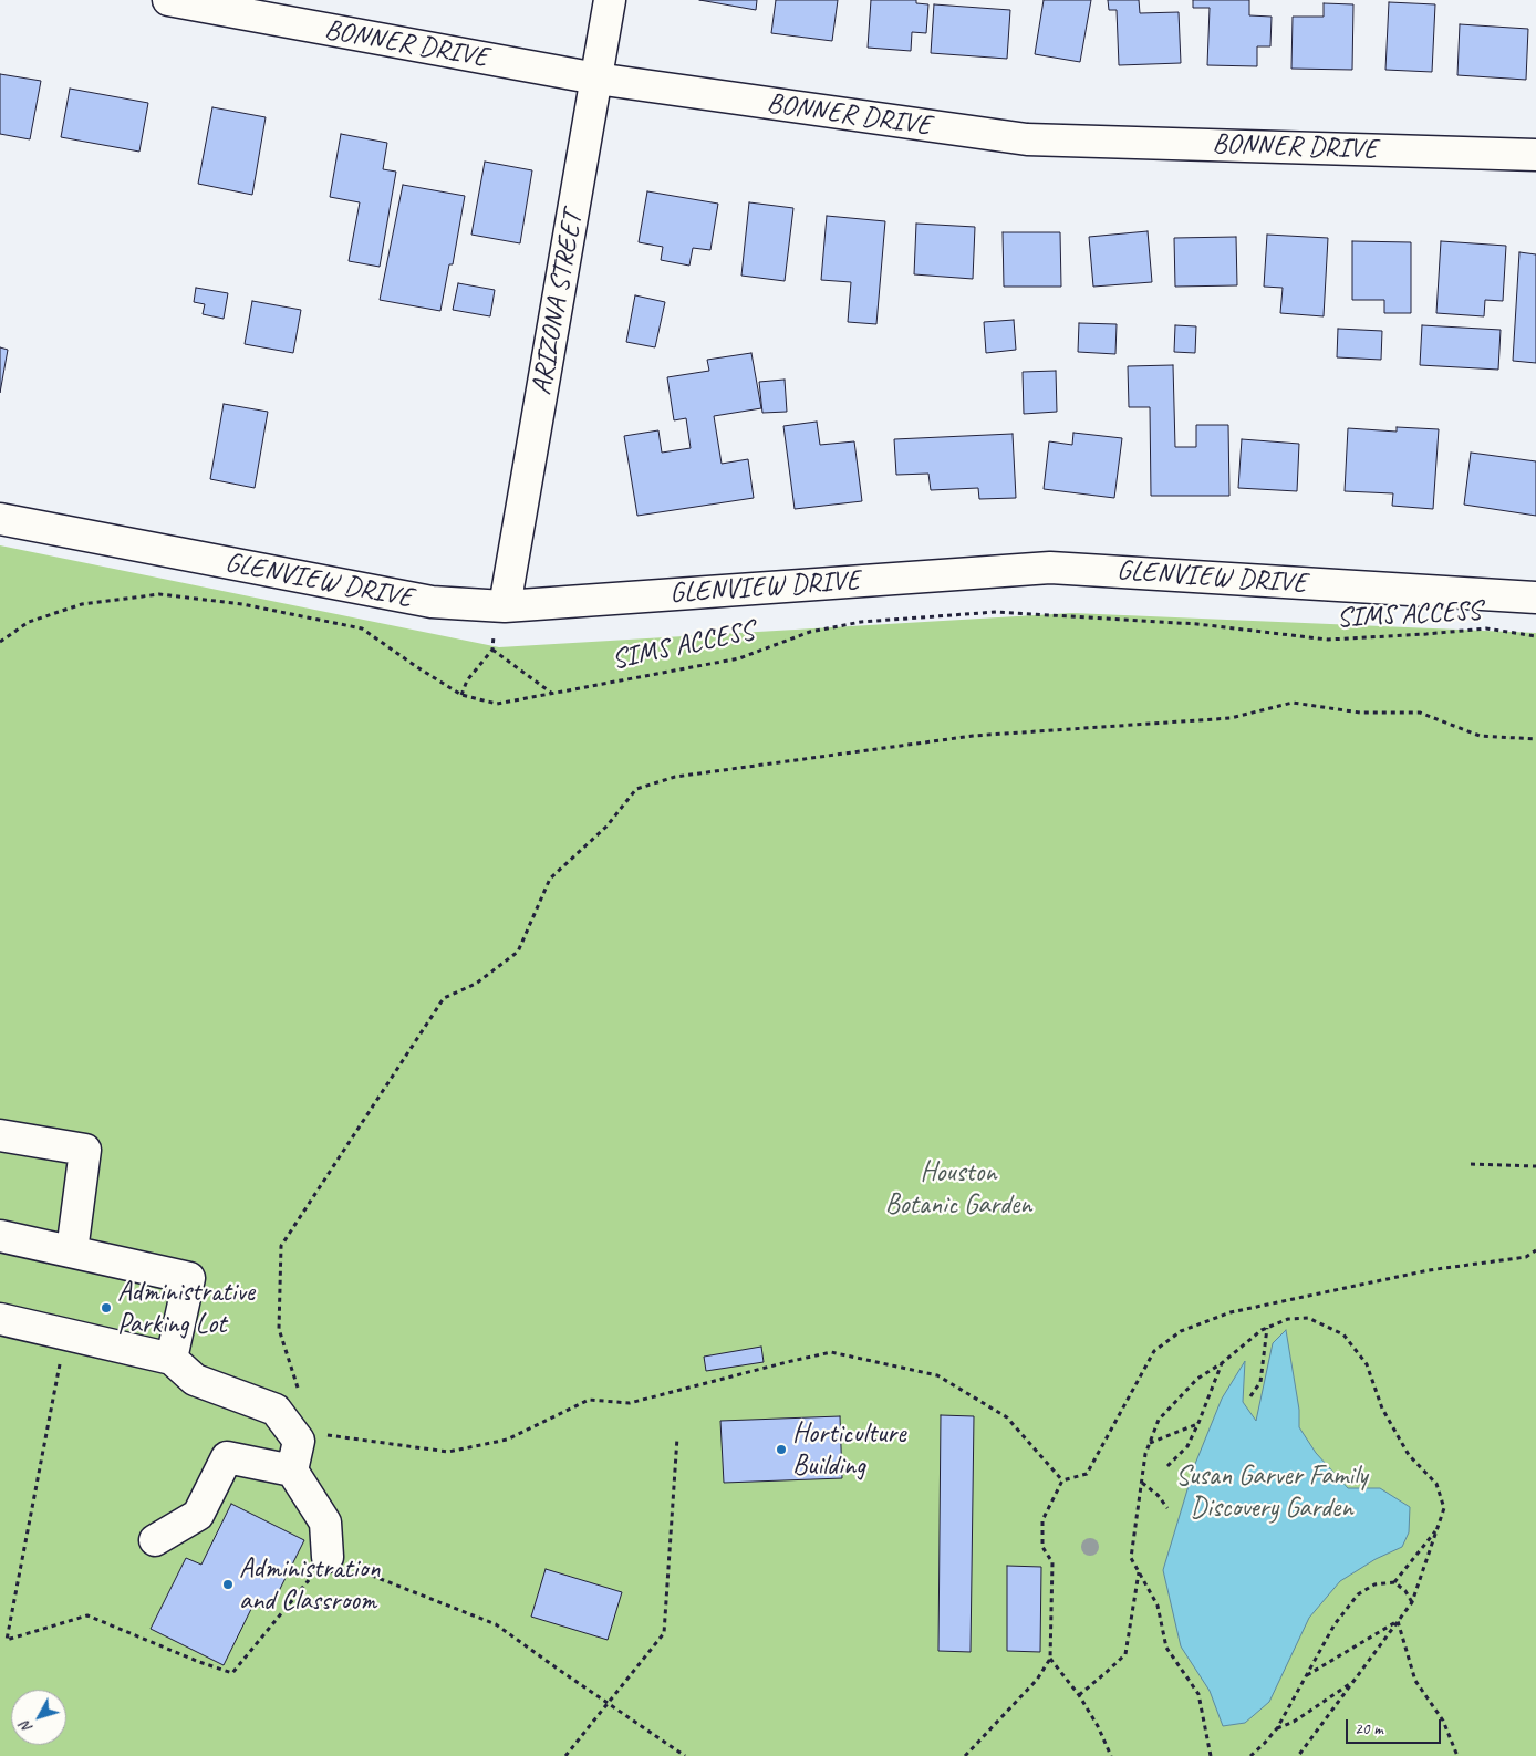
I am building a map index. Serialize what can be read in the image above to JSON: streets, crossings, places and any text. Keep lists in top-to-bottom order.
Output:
{
  "streets": {
    "street": ["BONNER DRIVE", "ARIZONA STREET", "GLENVIEW DRIVE"],
    "path": ["SIMS ACCESS"]
  },
  "crossings": [
    ["BONNER DRIVE", "ARIZONA STREET"],
    ["ARIZONA STREET", "GLENVIEW DRIVE"]
  ],
  "parks": ["Houston Botanic Garden", "Susan Garver Family Discovery Garden"],
  "places": ["Administrative Parking Lot", "Horticulture Building", "Administration and Classroom"],
  "scale_bar": "20 m",
  "north": "bottom left"
}
